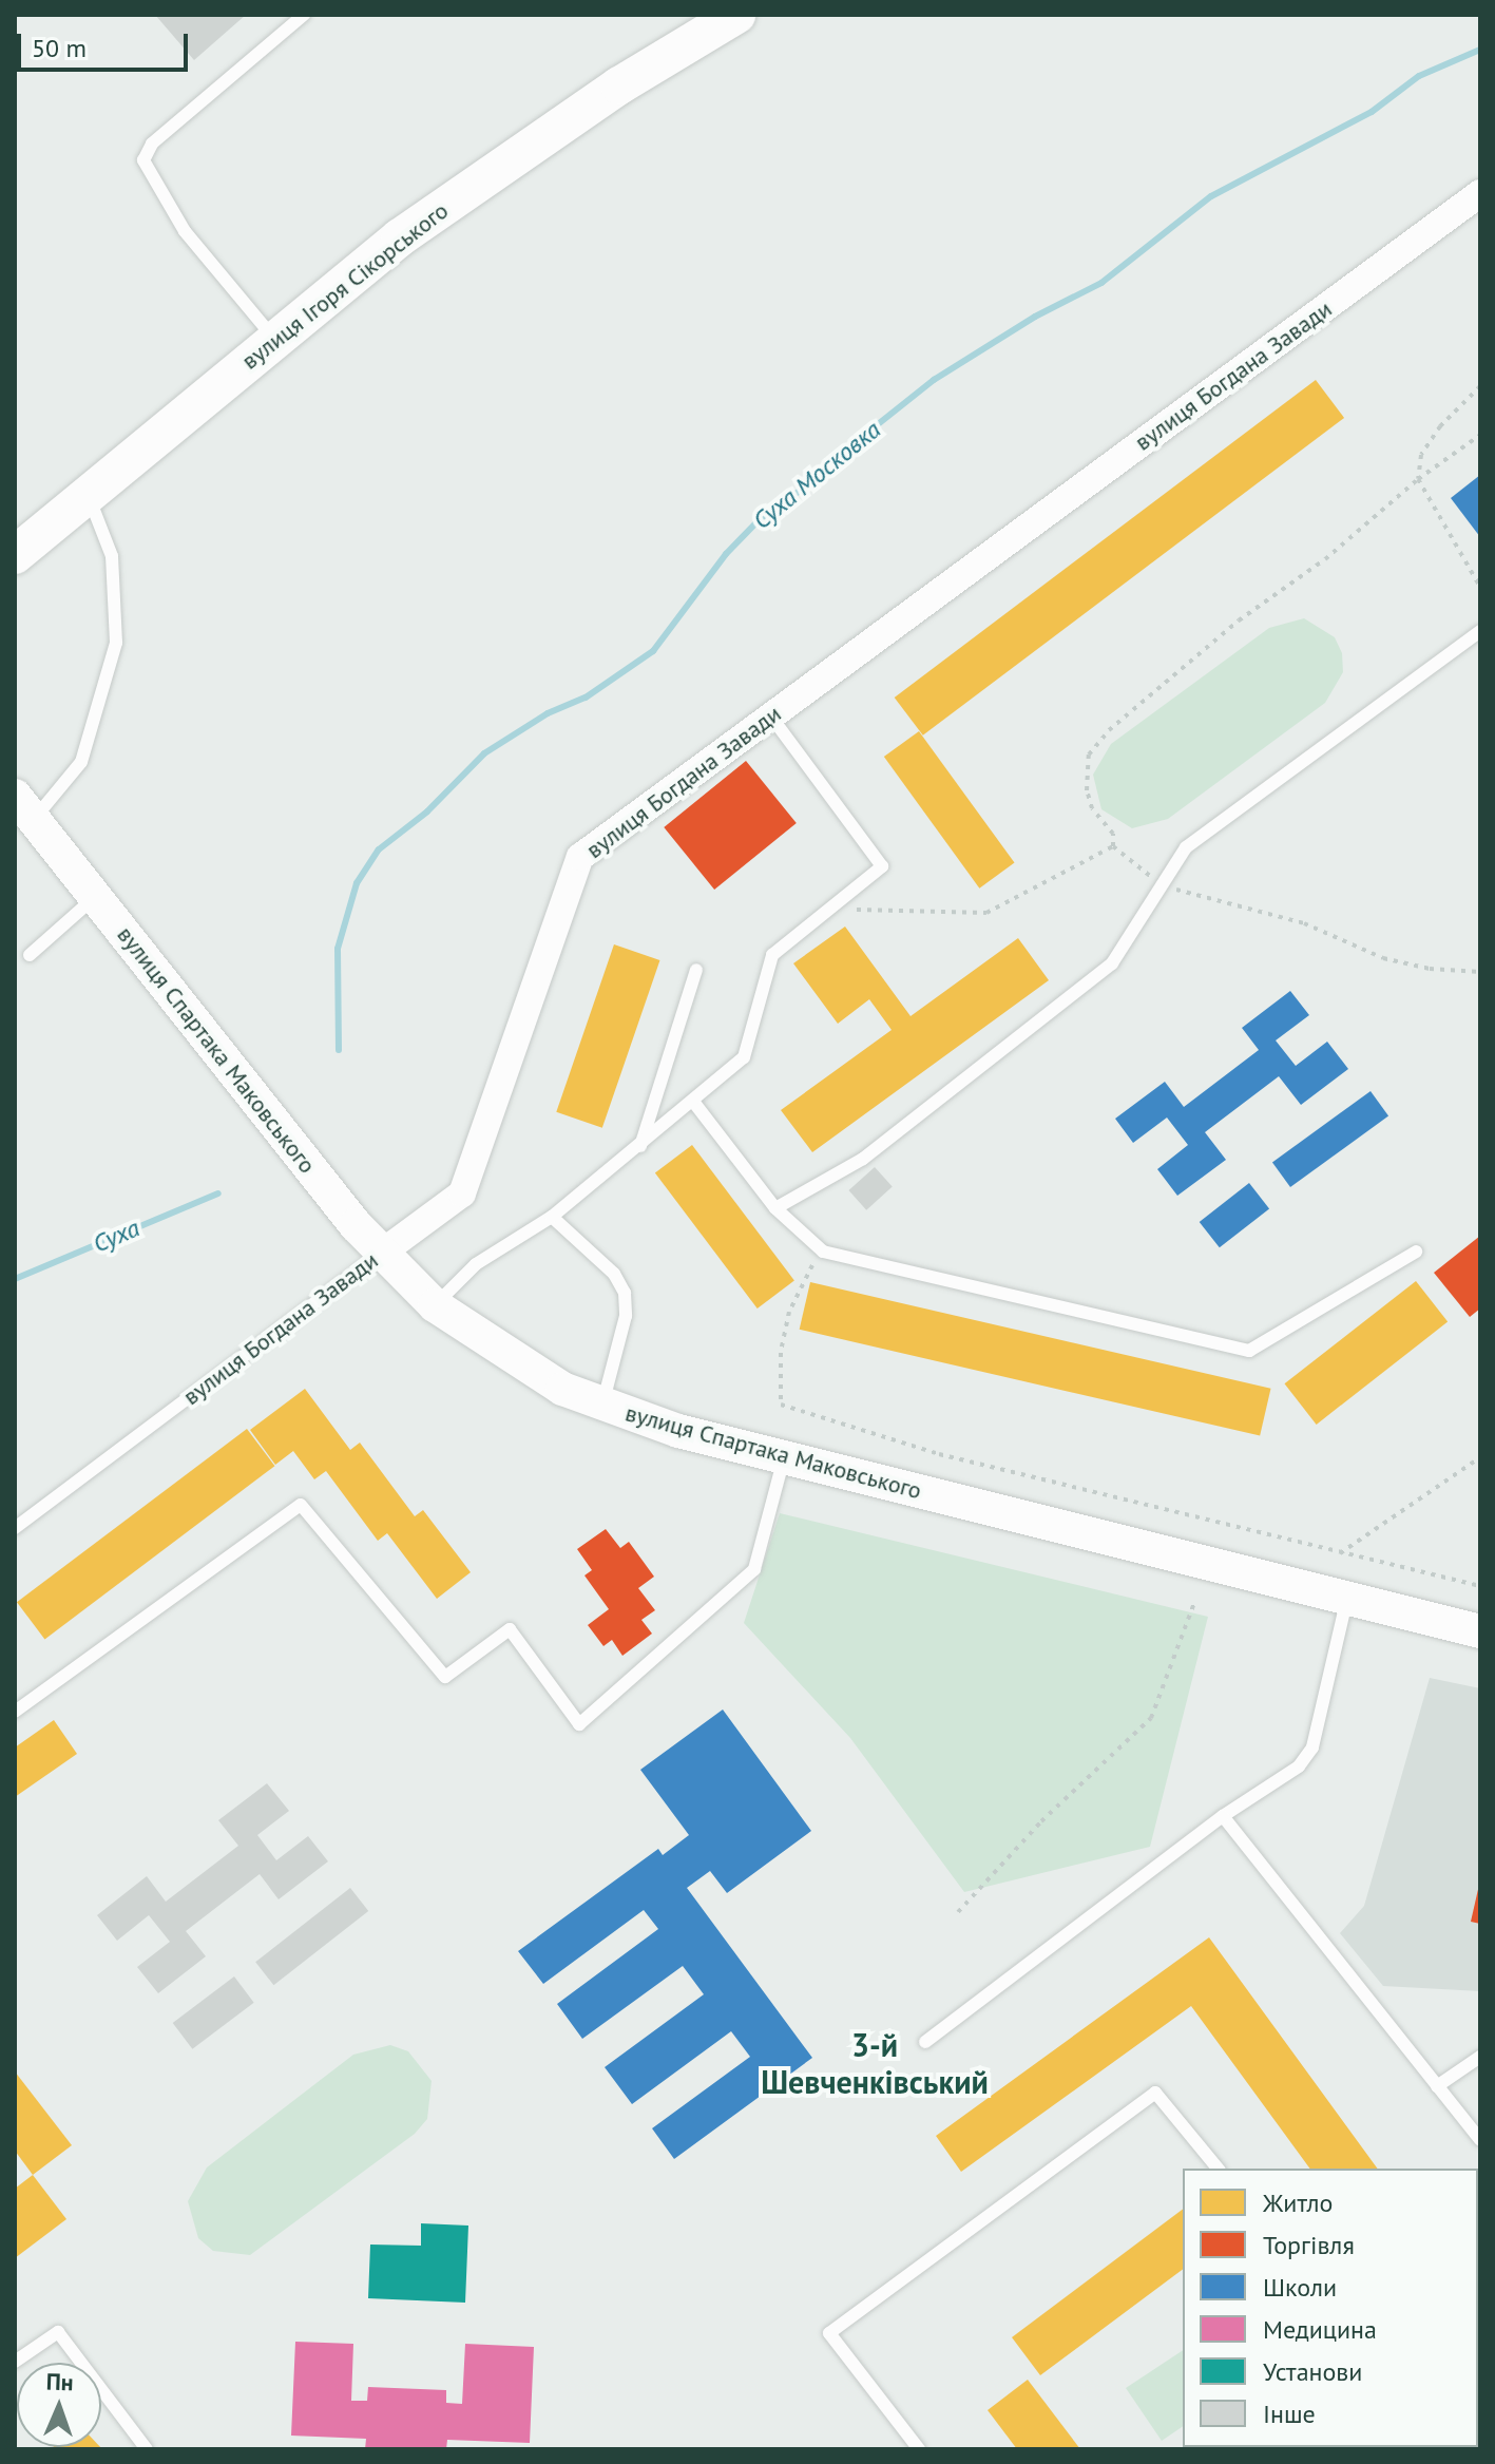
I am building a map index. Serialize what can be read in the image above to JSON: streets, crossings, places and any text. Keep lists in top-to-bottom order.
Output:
{
  "streets": {
    "main road": ["вулиця Ігоря Сікорського"],
    "street": ["вулиця Богдана Завади", "вулиця Спартака Маковського"]
  },
  "crossings": [
    ["вулиця Богдана Завади", "вулиця Спартака Маковського"]
  ],
  "districts": ["3-й Шевченківський"],
  "water": ["Суха Московка", "Суха"],
  "legend": [
    "Житло",
    "Торгівля",
    "Школи",
    "Медицина",
    "Установи",
    "Інше"
  ],
  "scale_bar": "50 m",
  "north": "top"
}
